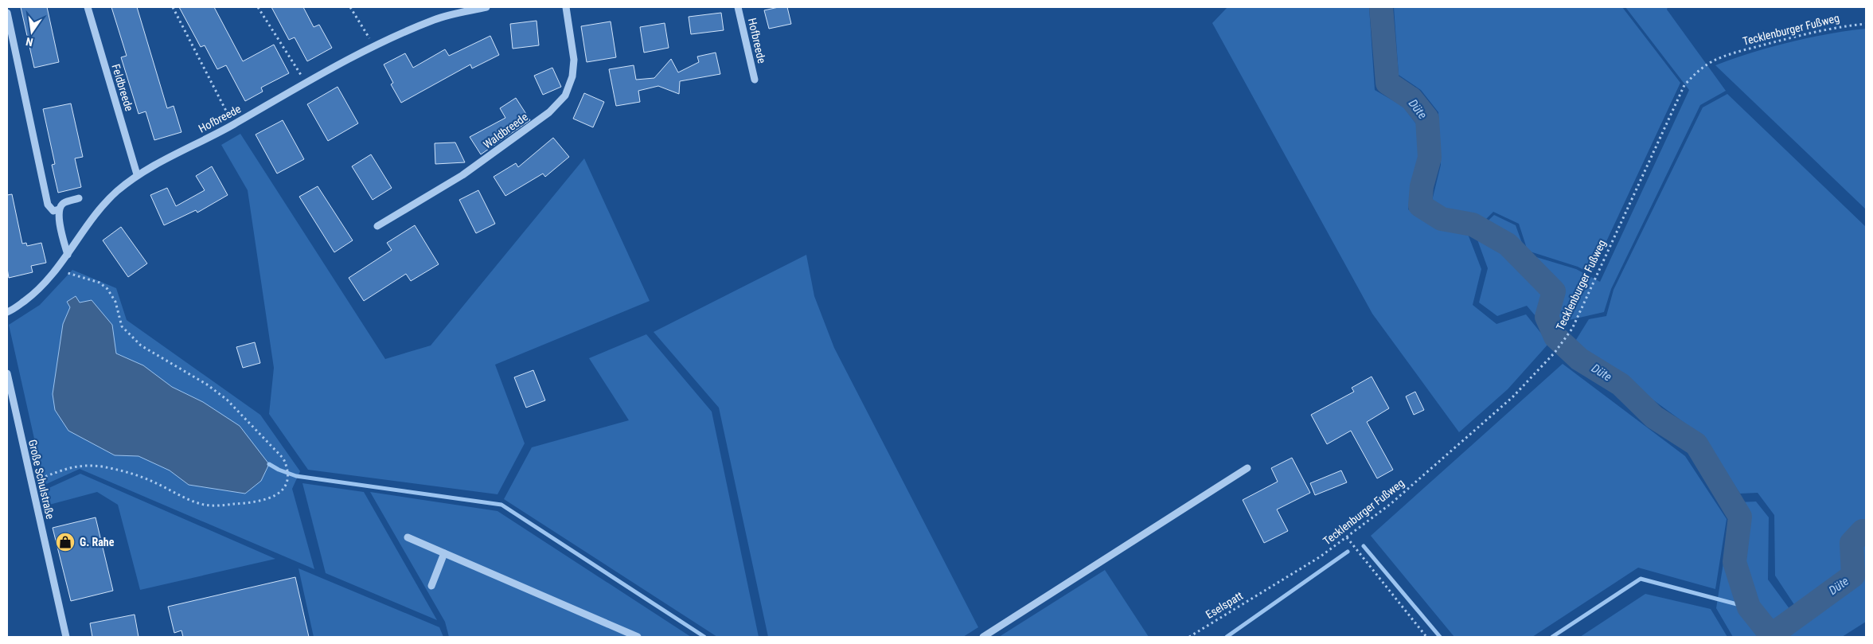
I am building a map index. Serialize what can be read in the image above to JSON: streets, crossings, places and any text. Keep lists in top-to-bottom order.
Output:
{
  "streets": {
    "street": [
      "Hofbreede",
      "Feldbreede",
      "Waldbreede",
      "Große Schulstraße"
    ],
    "path": ["Tecklenburger Fußweg", "Eselspatt"]
  },
  "crossings": [
    ["Tecklenburger Fußweg", "Eselspatt"],
    ["Hofbreede", "Feldbreede"]
  ],
  "water": ["Düte"],
  "places": {
    "shop": ["G. Rahe"]
  },
  "north": "bottom"
}
